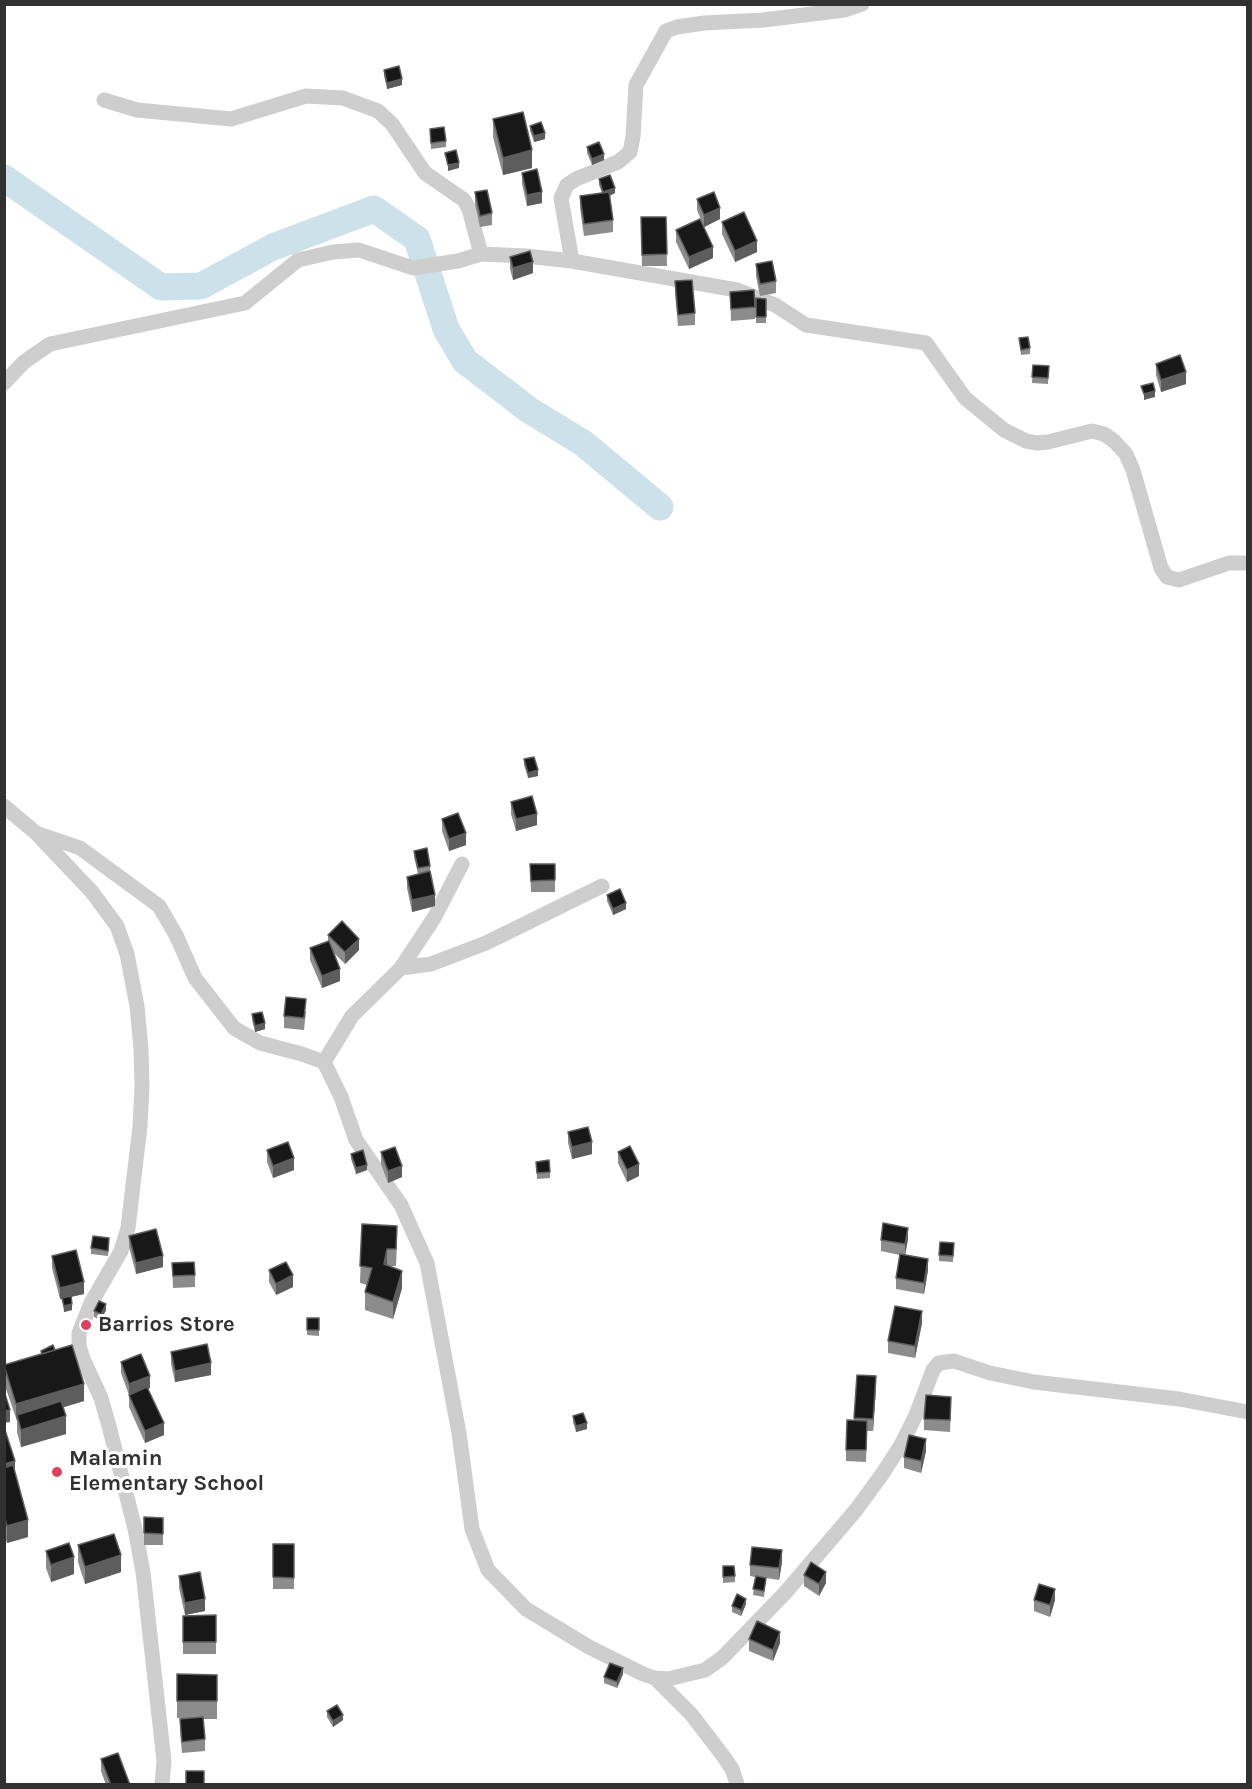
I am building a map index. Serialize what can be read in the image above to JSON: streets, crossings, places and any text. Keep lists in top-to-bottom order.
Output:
{
  "places": ["Barrios Store", "Malamin Elementary School"]
}
